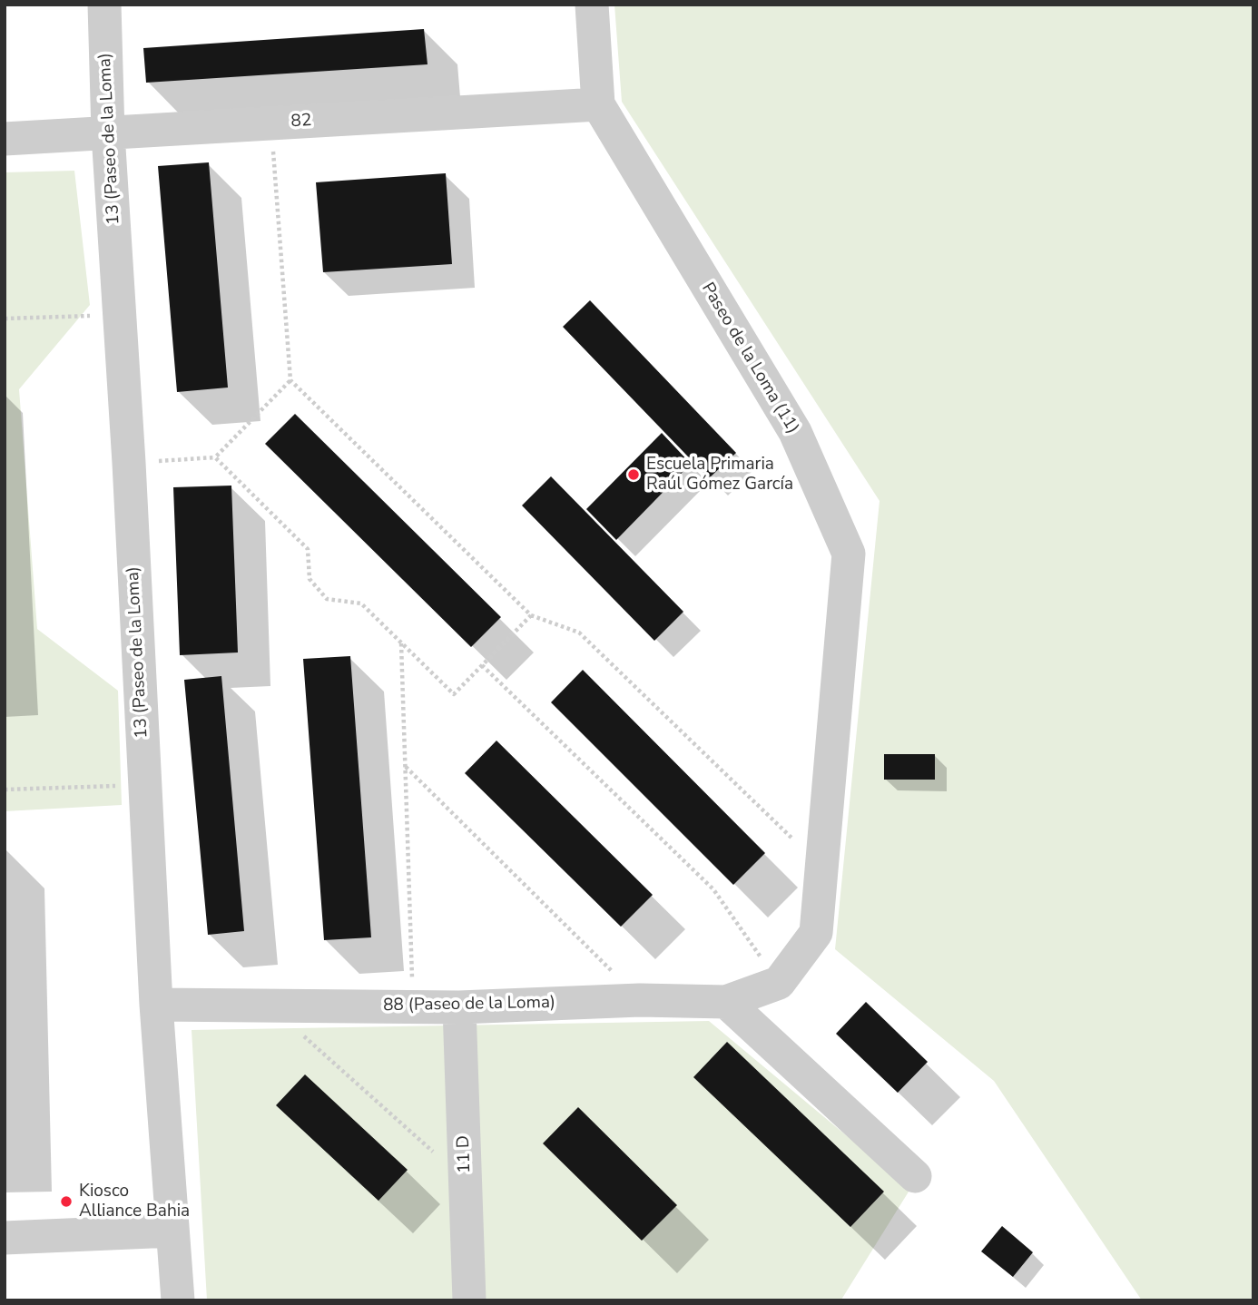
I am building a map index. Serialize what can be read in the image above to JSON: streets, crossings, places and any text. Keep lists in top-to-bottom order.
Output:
{
  "streets": {
    "street": [
      "82",
      "13 (Paseo de la Loma)",
      "Paseo de la Loma (11)",
      "88 (Paseo de la Loma)",
      "11 D"
    ]
  },
  "crossings": [
    ["82", "13 (Paseo de la Loma)"],
    ["82", "Paseo de la Loma (11)"],
    ["13 (Paseo de la Loma)", "88 (Paseo de la Loma)"],
    ["Paseo de la Loma (11)", "88 (Paseo de la Loma)"],
    ["88 (Paseo de la Loma)", "11 D"]
  ],
  "places": ["Escuela Primaria Raúl Gómez García", "Kiosco Alliance Bahia"]
}
